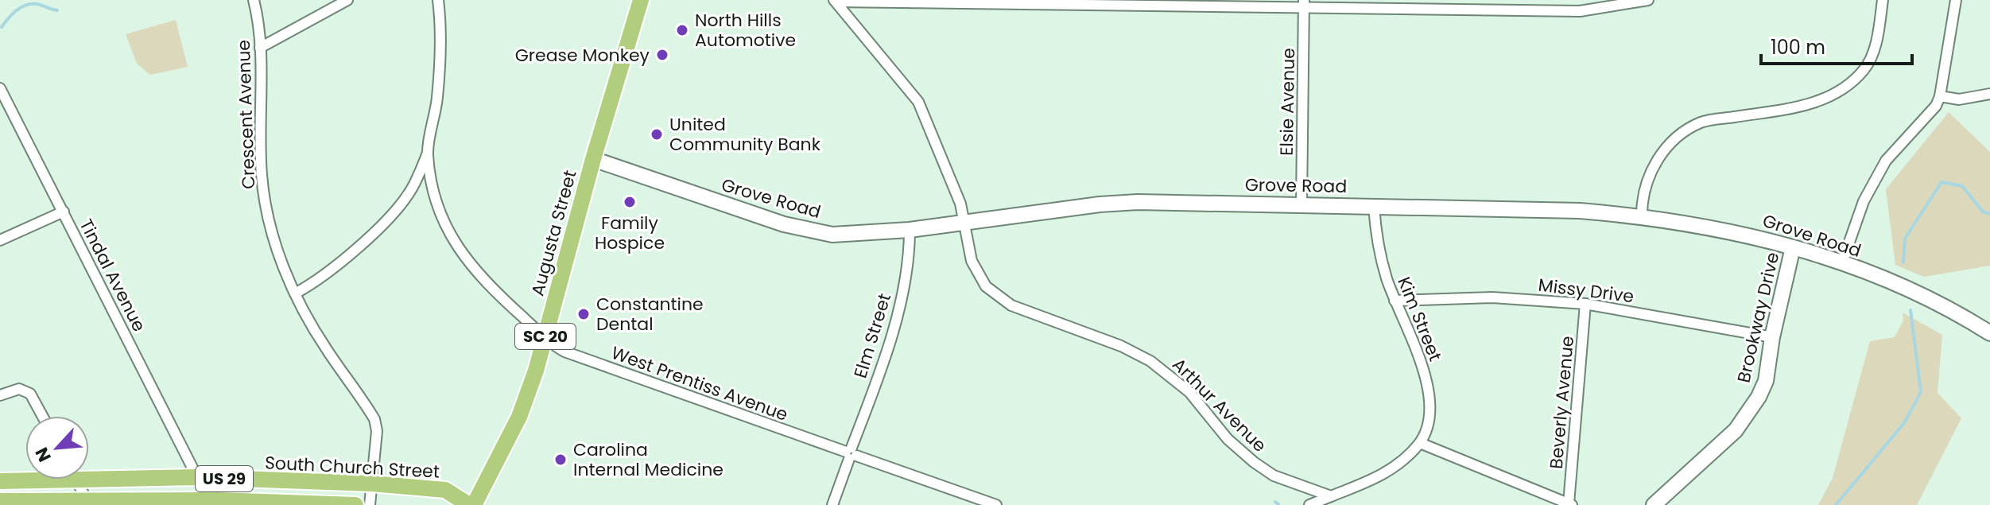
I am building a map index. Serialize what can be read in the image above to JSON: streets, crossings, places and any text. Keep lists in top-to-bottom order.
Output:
{
  "streets": {
    "main road": [
      "Grove Road",
      "Augusta Street",
      "Brookway Drive",
      "SC 20",
      "South Church Street",
      "US 29"
    ],
    "street": [
      "Elsie Avenue",
      "Crescent Avenue",
      "Tindal Avenue",
      "Missy Drive",
      "Kim Street",
      "Elm Street",
      "West Prentiss Avenue",
      "Beverly Avenue",
      "Arthur Avenue"
    ]
  },
  "crossings": [
    ["Elsie Avenue", "Grove Road"],
    ["Crescent Avenue", "South Church Street"],
    ["Grove Road", "Augusta Street"],
    ["Grove Road", "Brookway Drive"],
    ["Grove Road", "Kim Street"],
    ["Grove Road", "Elm Street"],
    ["Grove Road", "Arthur Avenue"],
    ["Augusta Street", "West Prentiss Avenue"],
    ["Augusta Street", "South Church Street"],
    ["Tindal Avenue", "South Church Street"],
    ["Missy Drive", "Brookway Drive"],
    ["Missy Drive", "Kim Street"],
    ["Missy Drive", "Beverly Avenue"],
    ["Elm Street", "West Prentiss Avenue"]
  ],
  "places": [
    "North Hills Automotive",
    "Grease Monkey",
    "United Community Bank",
    "Family Hospice",
    "Constantine Dental",
    "Carolina Internal Medicine"
  ],
  "scale_bar": "100 m",
  "north": "bottom left"
}
